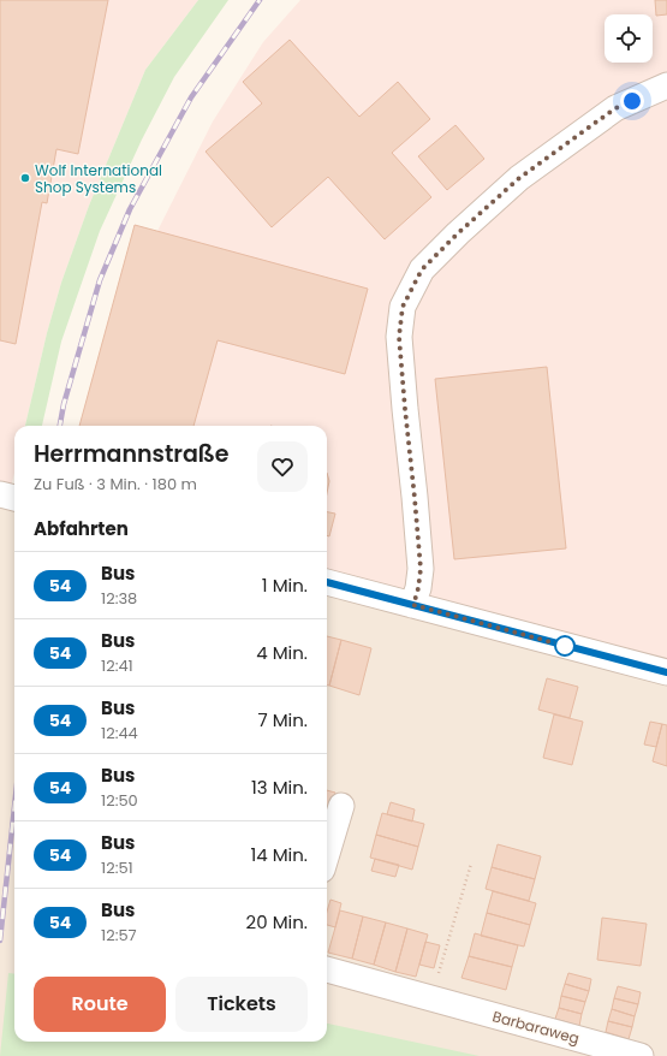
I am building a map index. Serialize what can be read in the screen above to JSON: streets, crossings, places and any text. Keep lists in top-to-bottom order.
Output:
{
  "streets": {
    "street": ["Barbaraweg"]
  },
  "places": ["Wolf International Shop Systems"],
  "lines": ["bus line 54"],
  "page": {
    "heading": [
      ["Herrmannstraße", "Zu Fuß · 3 Min. · 180 m"],
      "Abfahrten"
    ],
    "list": [
      {
        "mark": "54",
        "name": "Bus",
        "note": "12:38",
        "value": "1 Min."
      },
      {
        "mark": "54",
        "name": "Bus",
        "note": "12:41",
        "value": "4 Min."
      },
      {
        "mark": "54",
        "name": "Bus",
        "note": "12:44",
        "value": "7 Min."
      },
      {
        "mark": "54",
        "name": "Bus",
        "note": "12:50",
        "value": "13 Min."
      },
      {
        "mark": "54",
        "name": "Bus",
        "note": "12:51",
        "value": "14 Min."
      },
      {
        "mark": "54",
        "name": "Bus",
        "note": "12:57",
        "value": "20 Min."
      }
    ],
    "buttons": ["Route", "Tickets"]
  }
}
